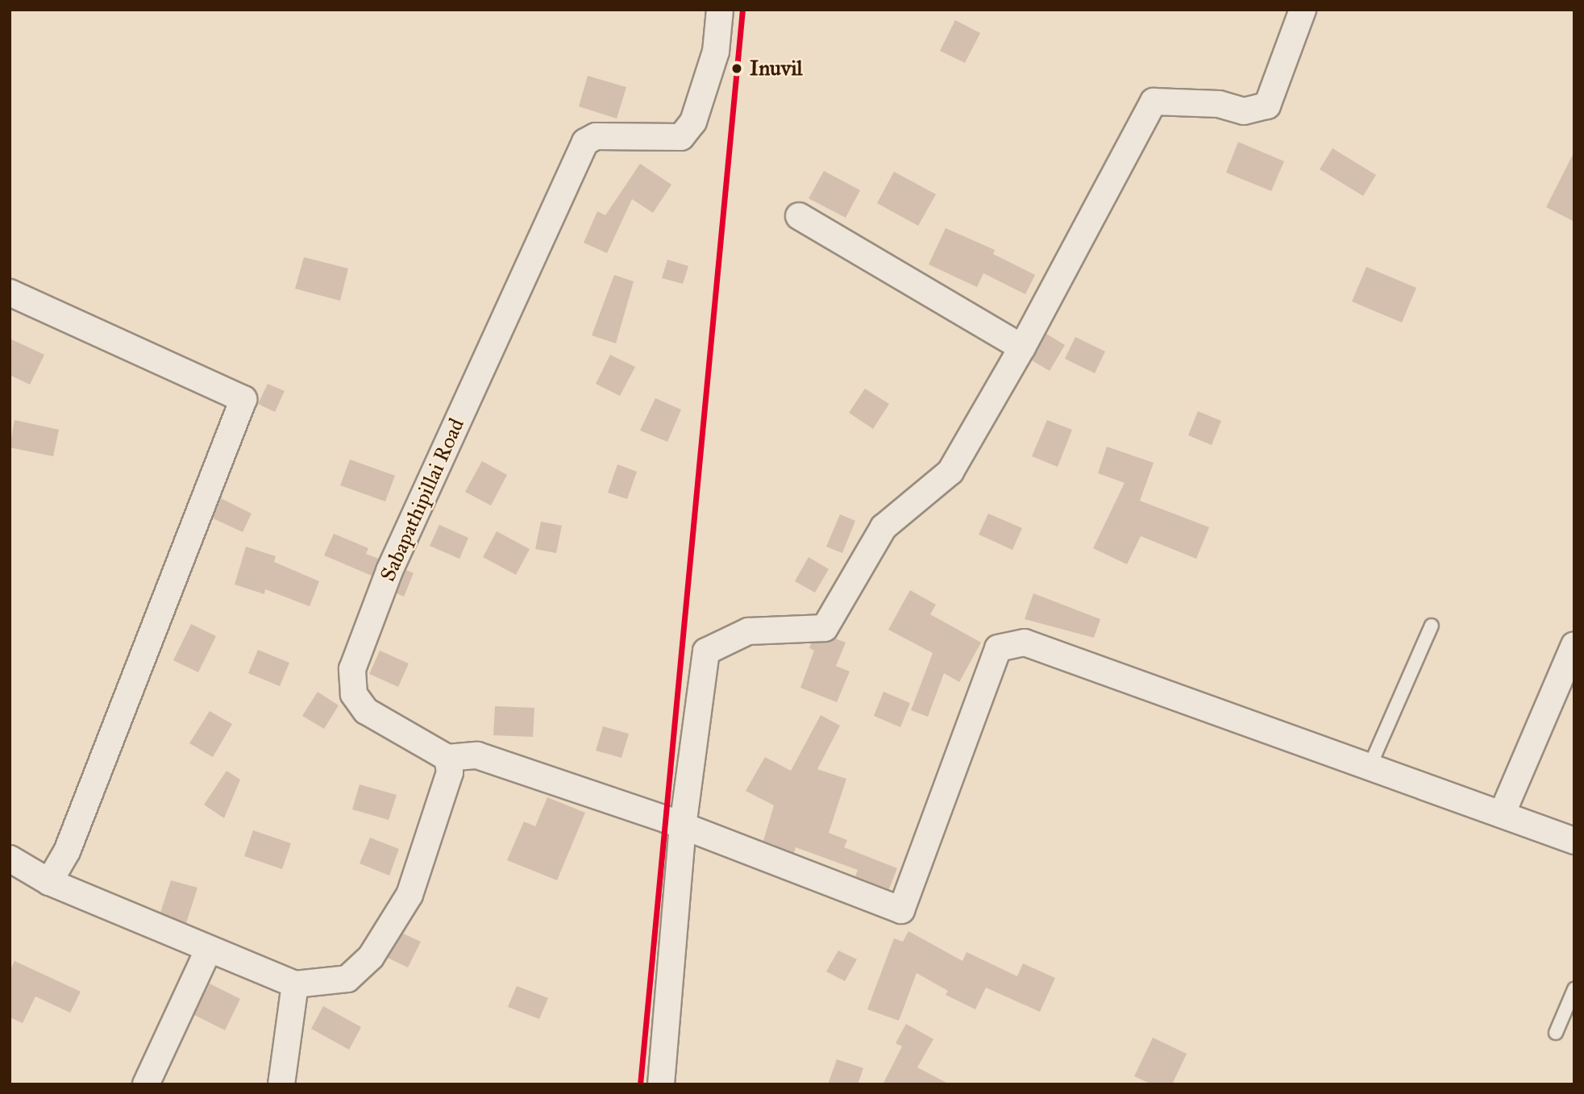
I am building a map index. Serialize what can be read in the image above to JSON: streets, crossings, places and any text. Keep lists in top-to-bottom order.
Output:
{
  "streets": {
    "street": ["Sabapathipillai Road"]
  },
  "places": ["Inuvil"]
}
